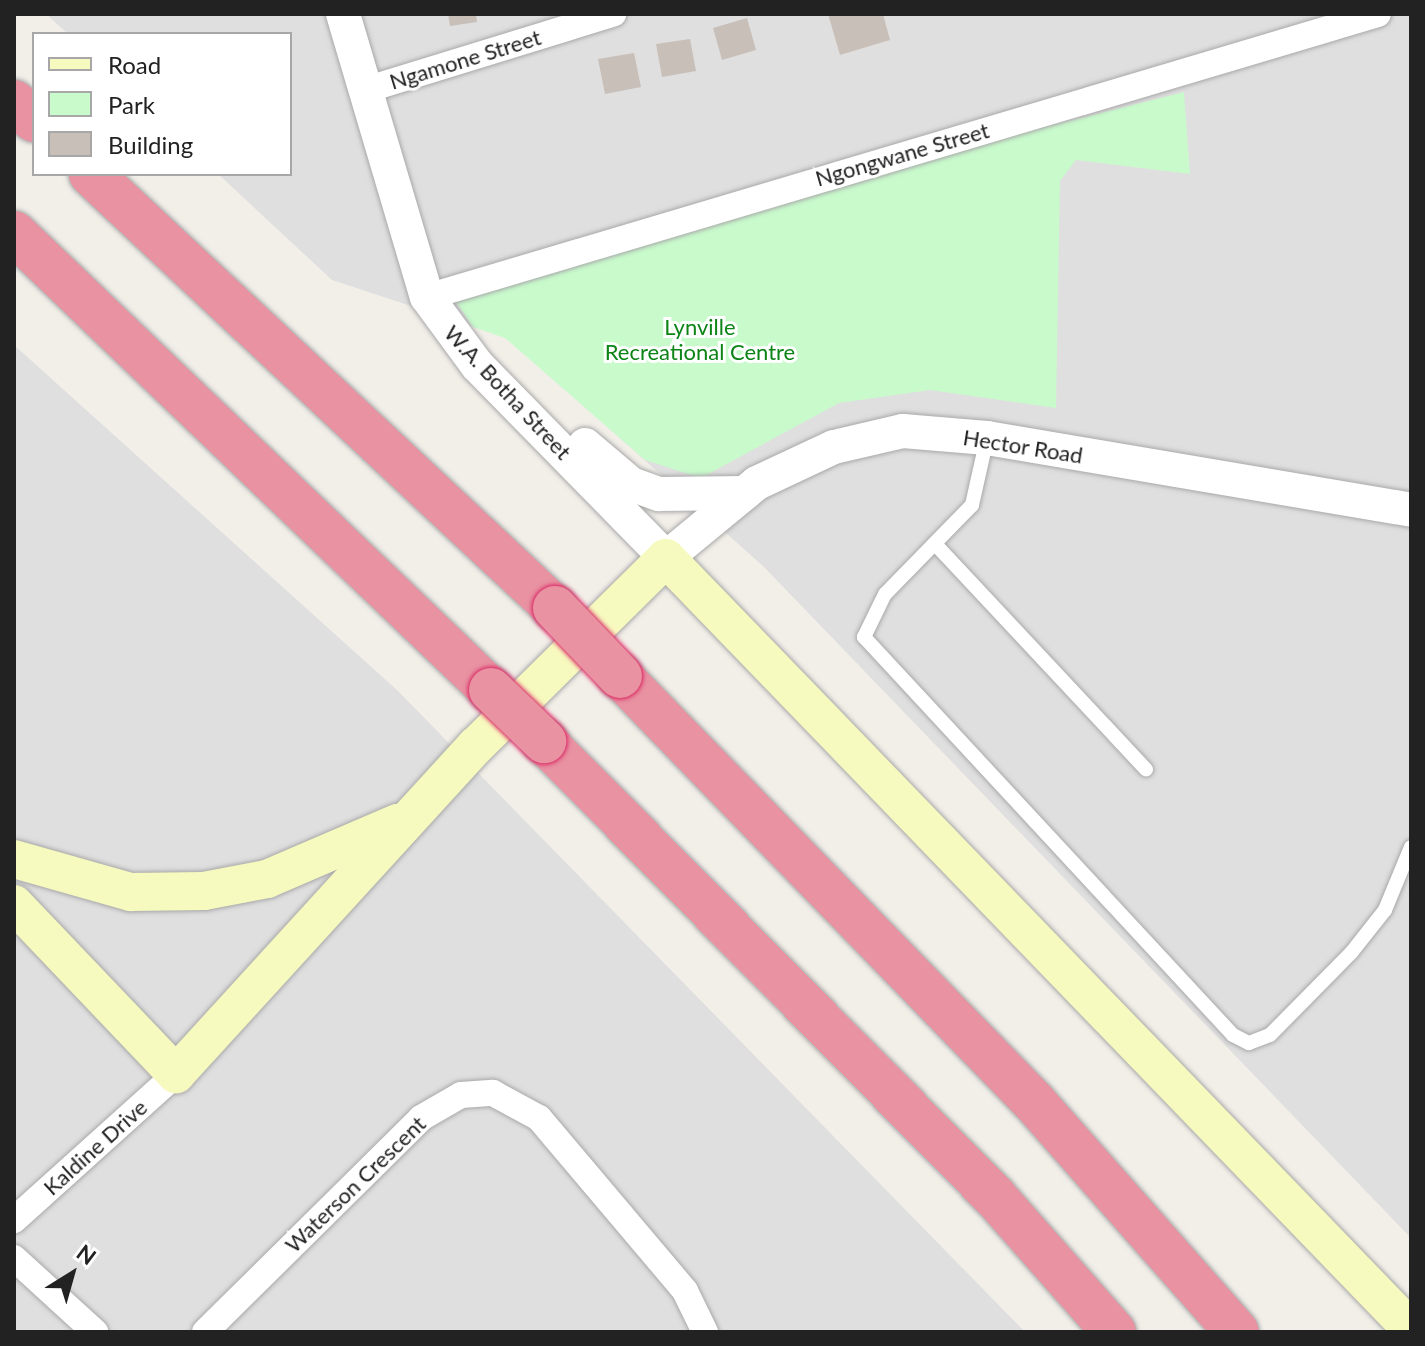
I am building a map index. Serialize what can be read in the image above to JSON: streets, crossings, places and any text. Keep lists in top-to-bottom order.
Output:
{
  "streets": {
    "street": [
      "Ngamone Street",
      "Ngongwane Street",
      "W.A. Botha Street",
      "Hector Road",
      "Kaldine Drive",
      "Waterson Crescent"
    ]
  },
  "crossings": [
    ["Ngamone Street", "W.A. Botha Street"],
    ["Ngongwane Street", "W.A. Botha Street"],
    ["W.A. Botha Street", "Hector Road"]
  ],
  "parks": ["Lynville Recreational Centre"],
  "legend": ["Road", "Park", "Building"],
  "north": "top right"
}
